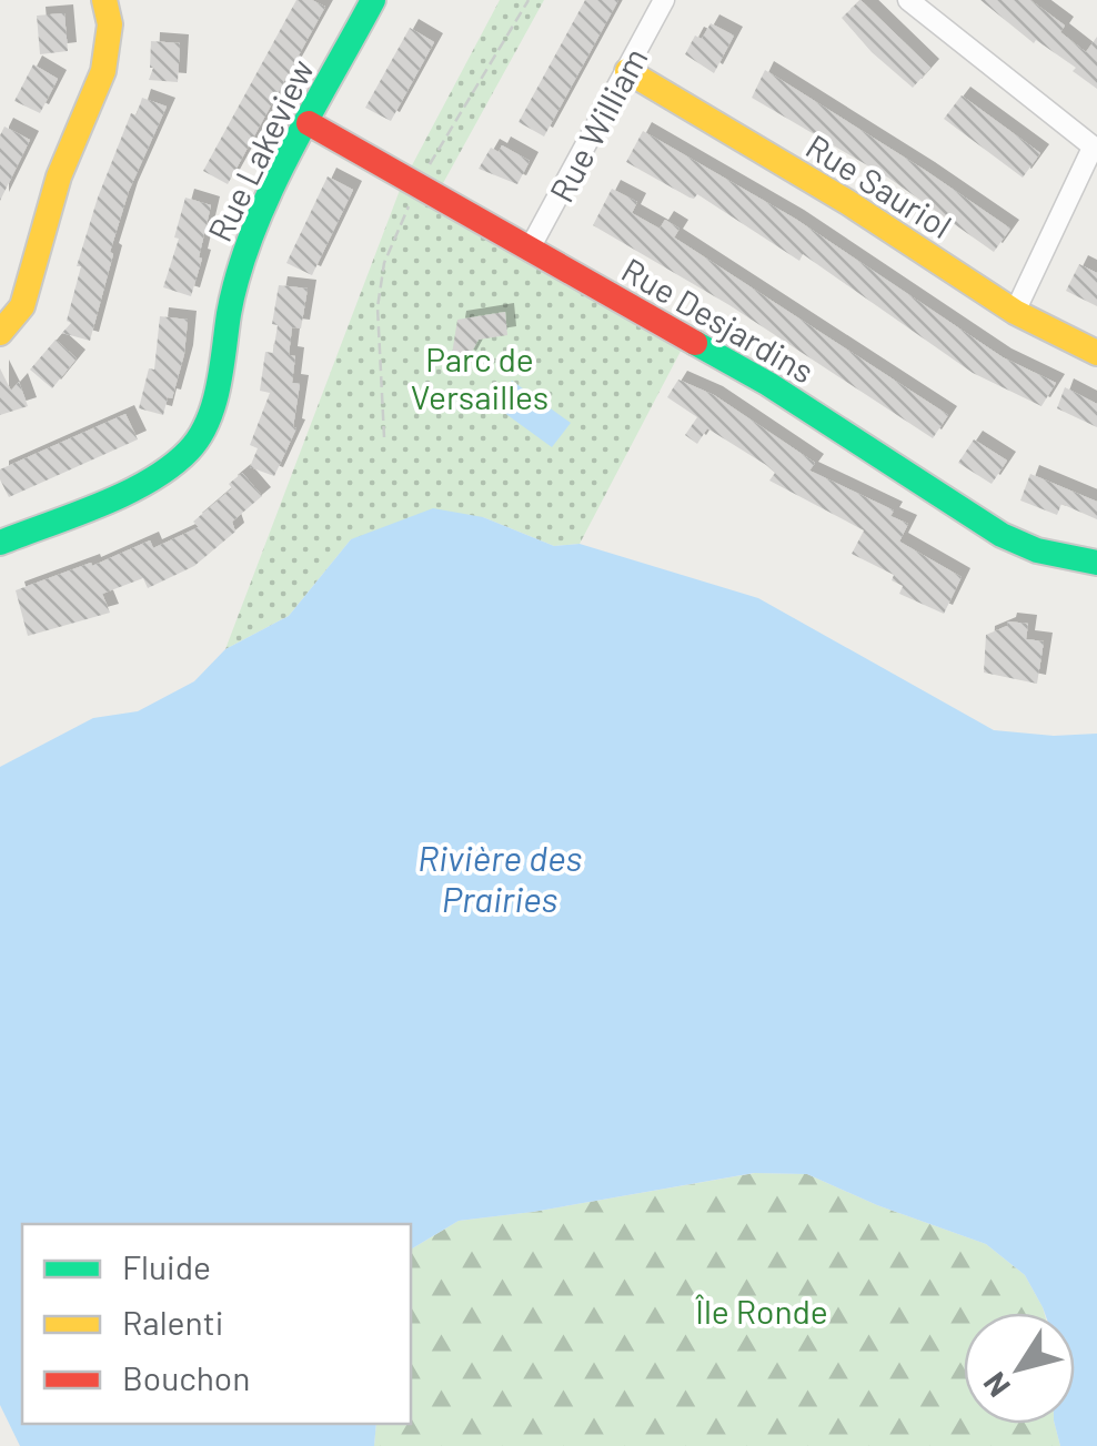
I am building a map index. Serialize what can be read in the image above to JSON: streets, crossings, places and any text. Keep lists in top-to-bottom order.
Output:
{
  "streets": {
    "street": [
      "Rue William",
      "Rue Lakeview",
      "Rue Sauriol",
      "Rue Desjardins"
    ]
  },
  "crossings": [
    ["Rue William", "Rue Sauriol"],
    ["Rue William", "Rue Desjardins"],
    ["Rue Lakeview", "Rue Desjardins"]
  ],
  "water": ["Rivière des Prairies"],
  "parks": ["Parc de Versailles", "Île Ronde"],
  "legend": ["Fluide", "Ralenti", "Bouchon"],
  "north": "bottom left"
}
